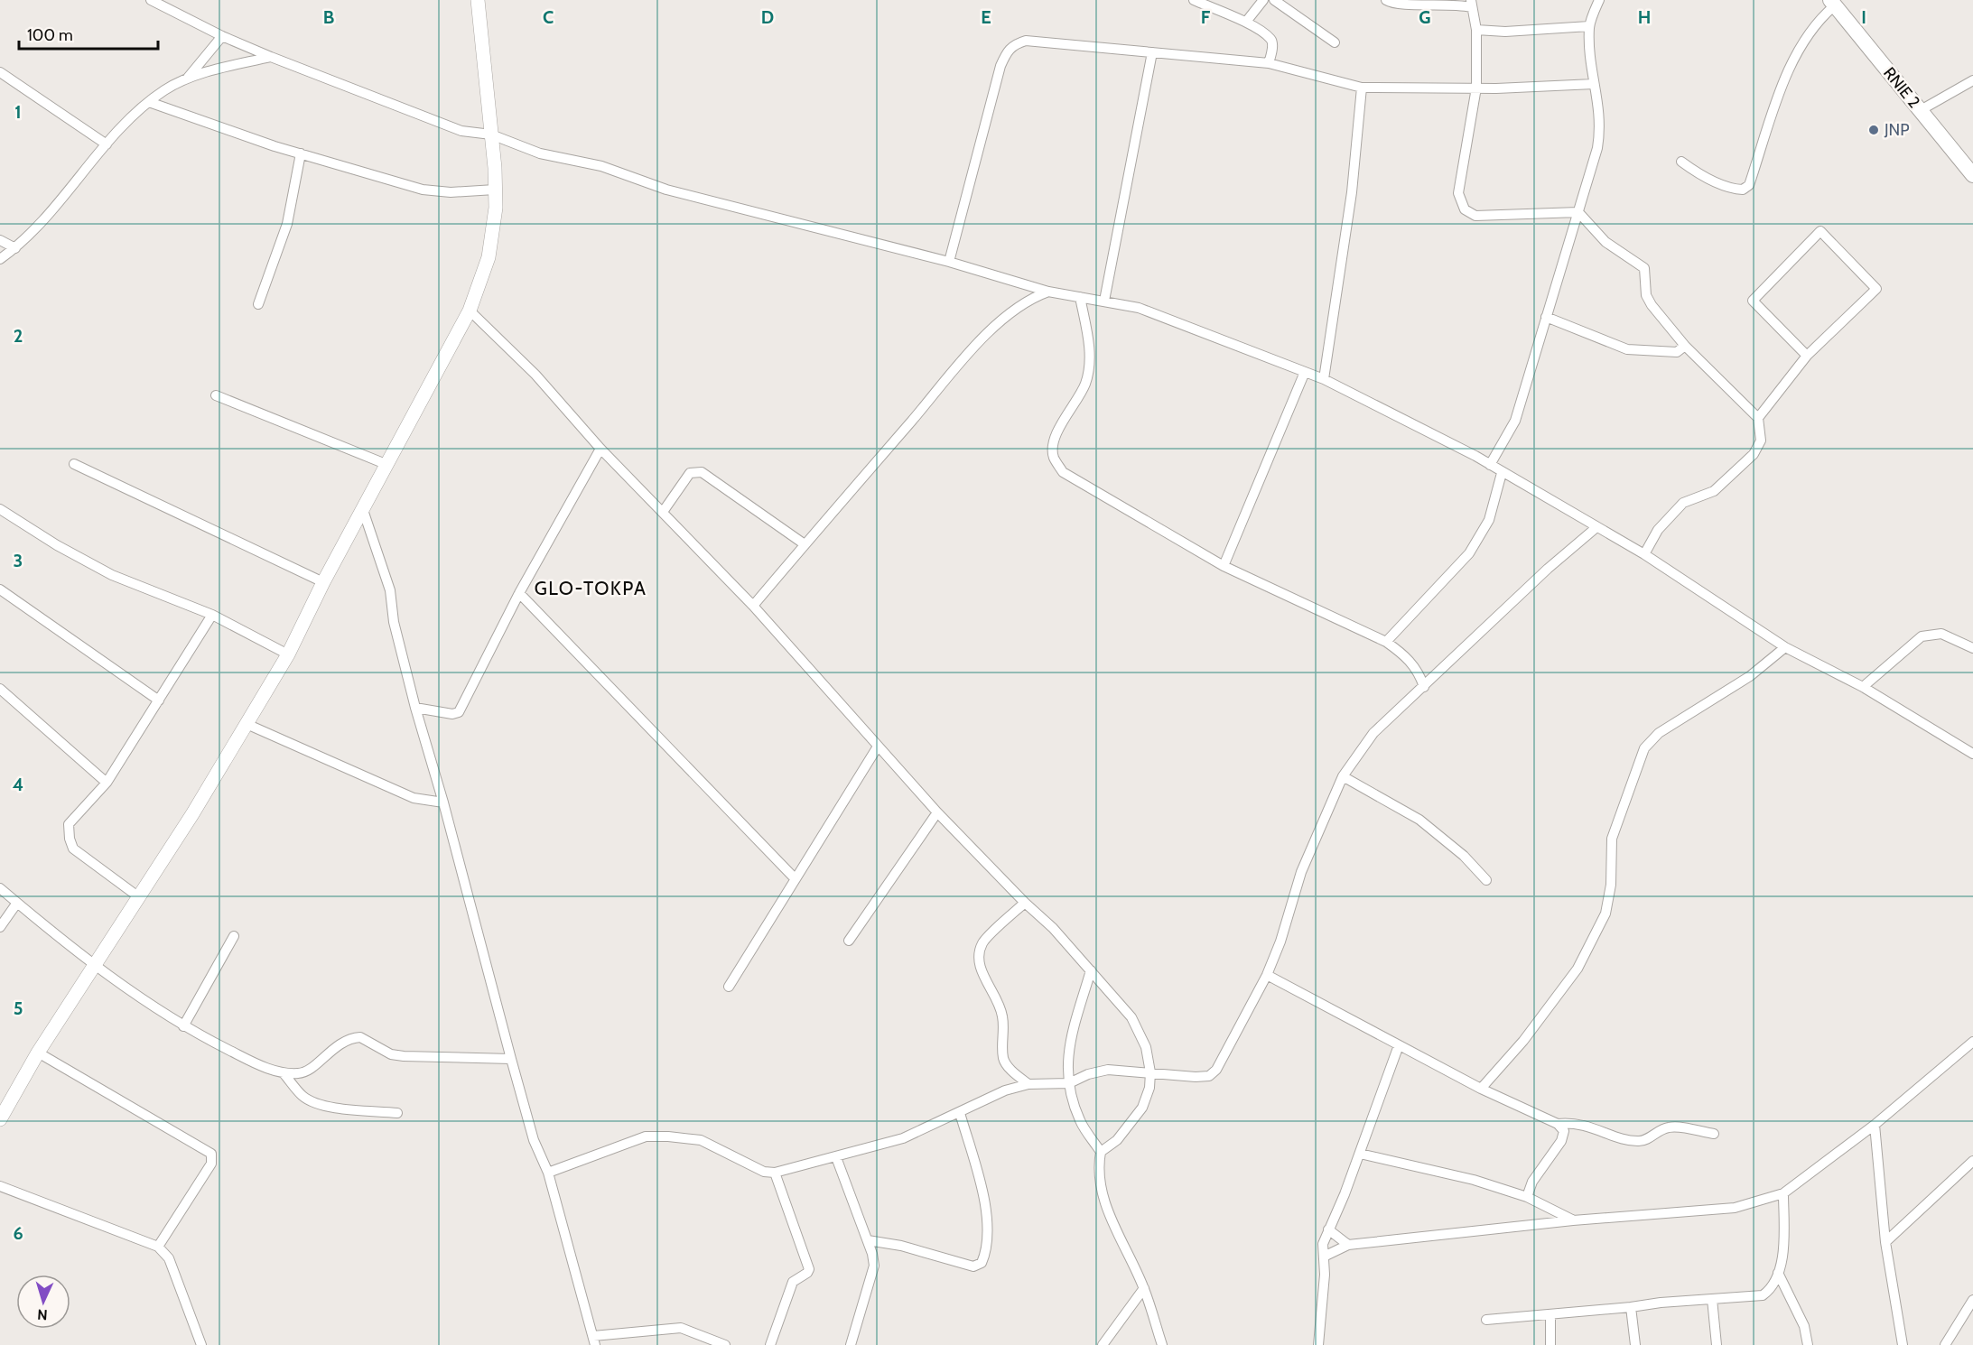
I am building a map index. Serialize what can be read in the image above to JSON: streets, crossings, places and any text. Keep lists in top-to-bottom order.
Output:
{
  "streets": {
    "highway": ["RNIE 2"]
  },
  "districts": ["GLO-TOKPA"],
  "places": ["JNP"],
  "scale_bar": "100 m",
  "north": "bottom",
  "grid": {
    "columns": [
      "B",
      "C",
      "D",
      "E",
      "F",
      "G",
      "H",
      "I"
    ],
    "rows": [
      "1",
      "2",
      "3",
      "4",
      "5",
      "6"
    ]
  }
}
